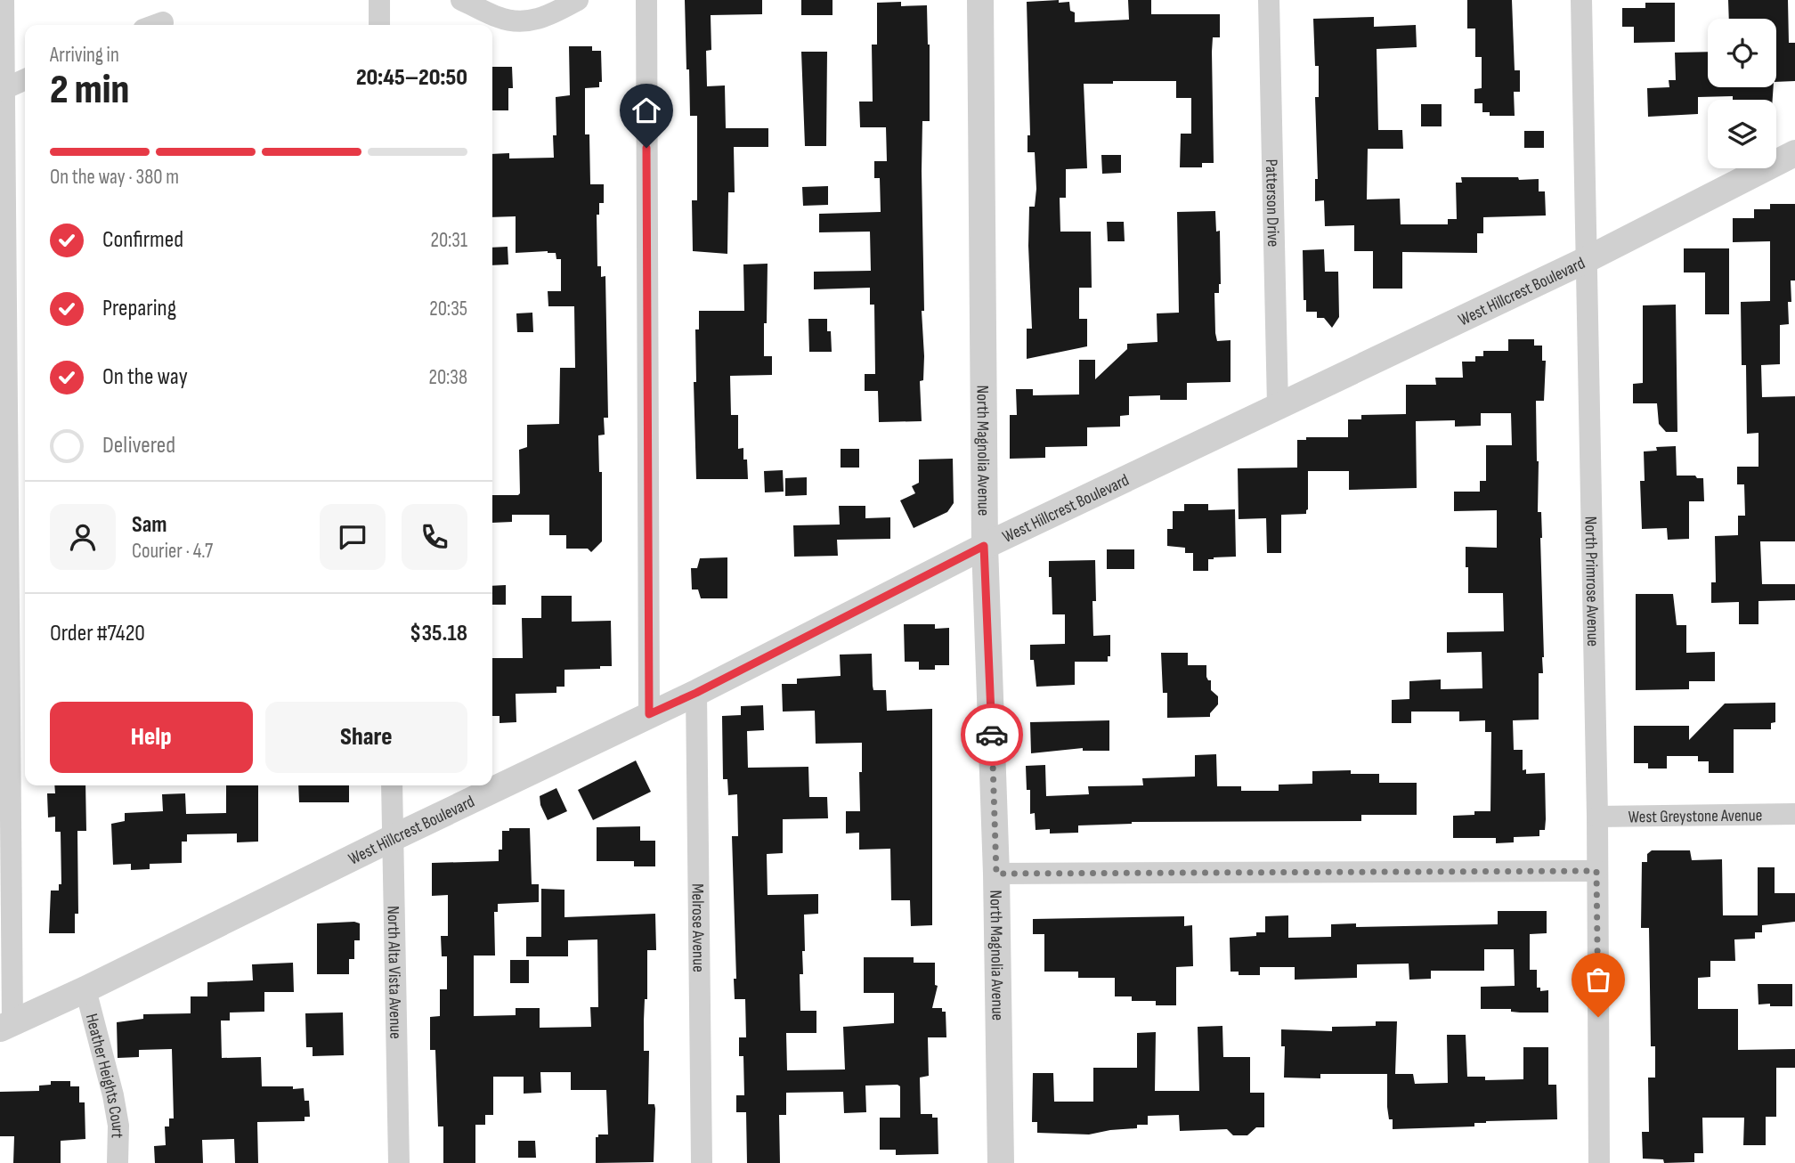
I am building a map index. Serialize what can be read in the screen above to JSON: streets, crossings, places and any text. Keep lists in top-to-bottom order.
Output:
{
  "streets": {
    "street": [
      "Patterson Drive",
      "West Hillcrest Boulevard",
      "North Magnolia Avenue",
      "North Primrose Avenue",
      "West Greystone Avenue",
      "Melrose Avenue",
      "North Alta Vista Avenue",
      "Heather Heights Court"
    ]
  },
  "crossings": [
    ["Patterson Drive", "West Hillcrest Boulevard"],
    ["West Hillcrest Boulevard", "North Magnolia Avenue"],
    ["West Hillcrest Boulevard", "North Primrose Avenue"],
    ["West Hillcrest Boulevard", "Melrose Avenue"],
    ["West Hillcrest Boulevard", "North Alta Vista Avenue"],
    ["West Hillcrest Boulevard", "Heather Heights Court"],
    ["North Primrose Avenue", "West Greystone Avenue"]
  ],
  "page": {
    "heading": ["2 min", "Arriving in", "20:45–20:50"],
    "panel": [
      "Sam",
      "Courier · 4.7",
      "Order #7420",
      "$35.18"
    ],
    "bar": "On the way · 380 m",
    "list": [
      ["Confirmed", "20:31"],
      ["Preparing", "20:35"],
      ["On the way", "20:38"],
      "Delivered"
    ],
    "buttons": ["Help", "Share"]
  }
}
